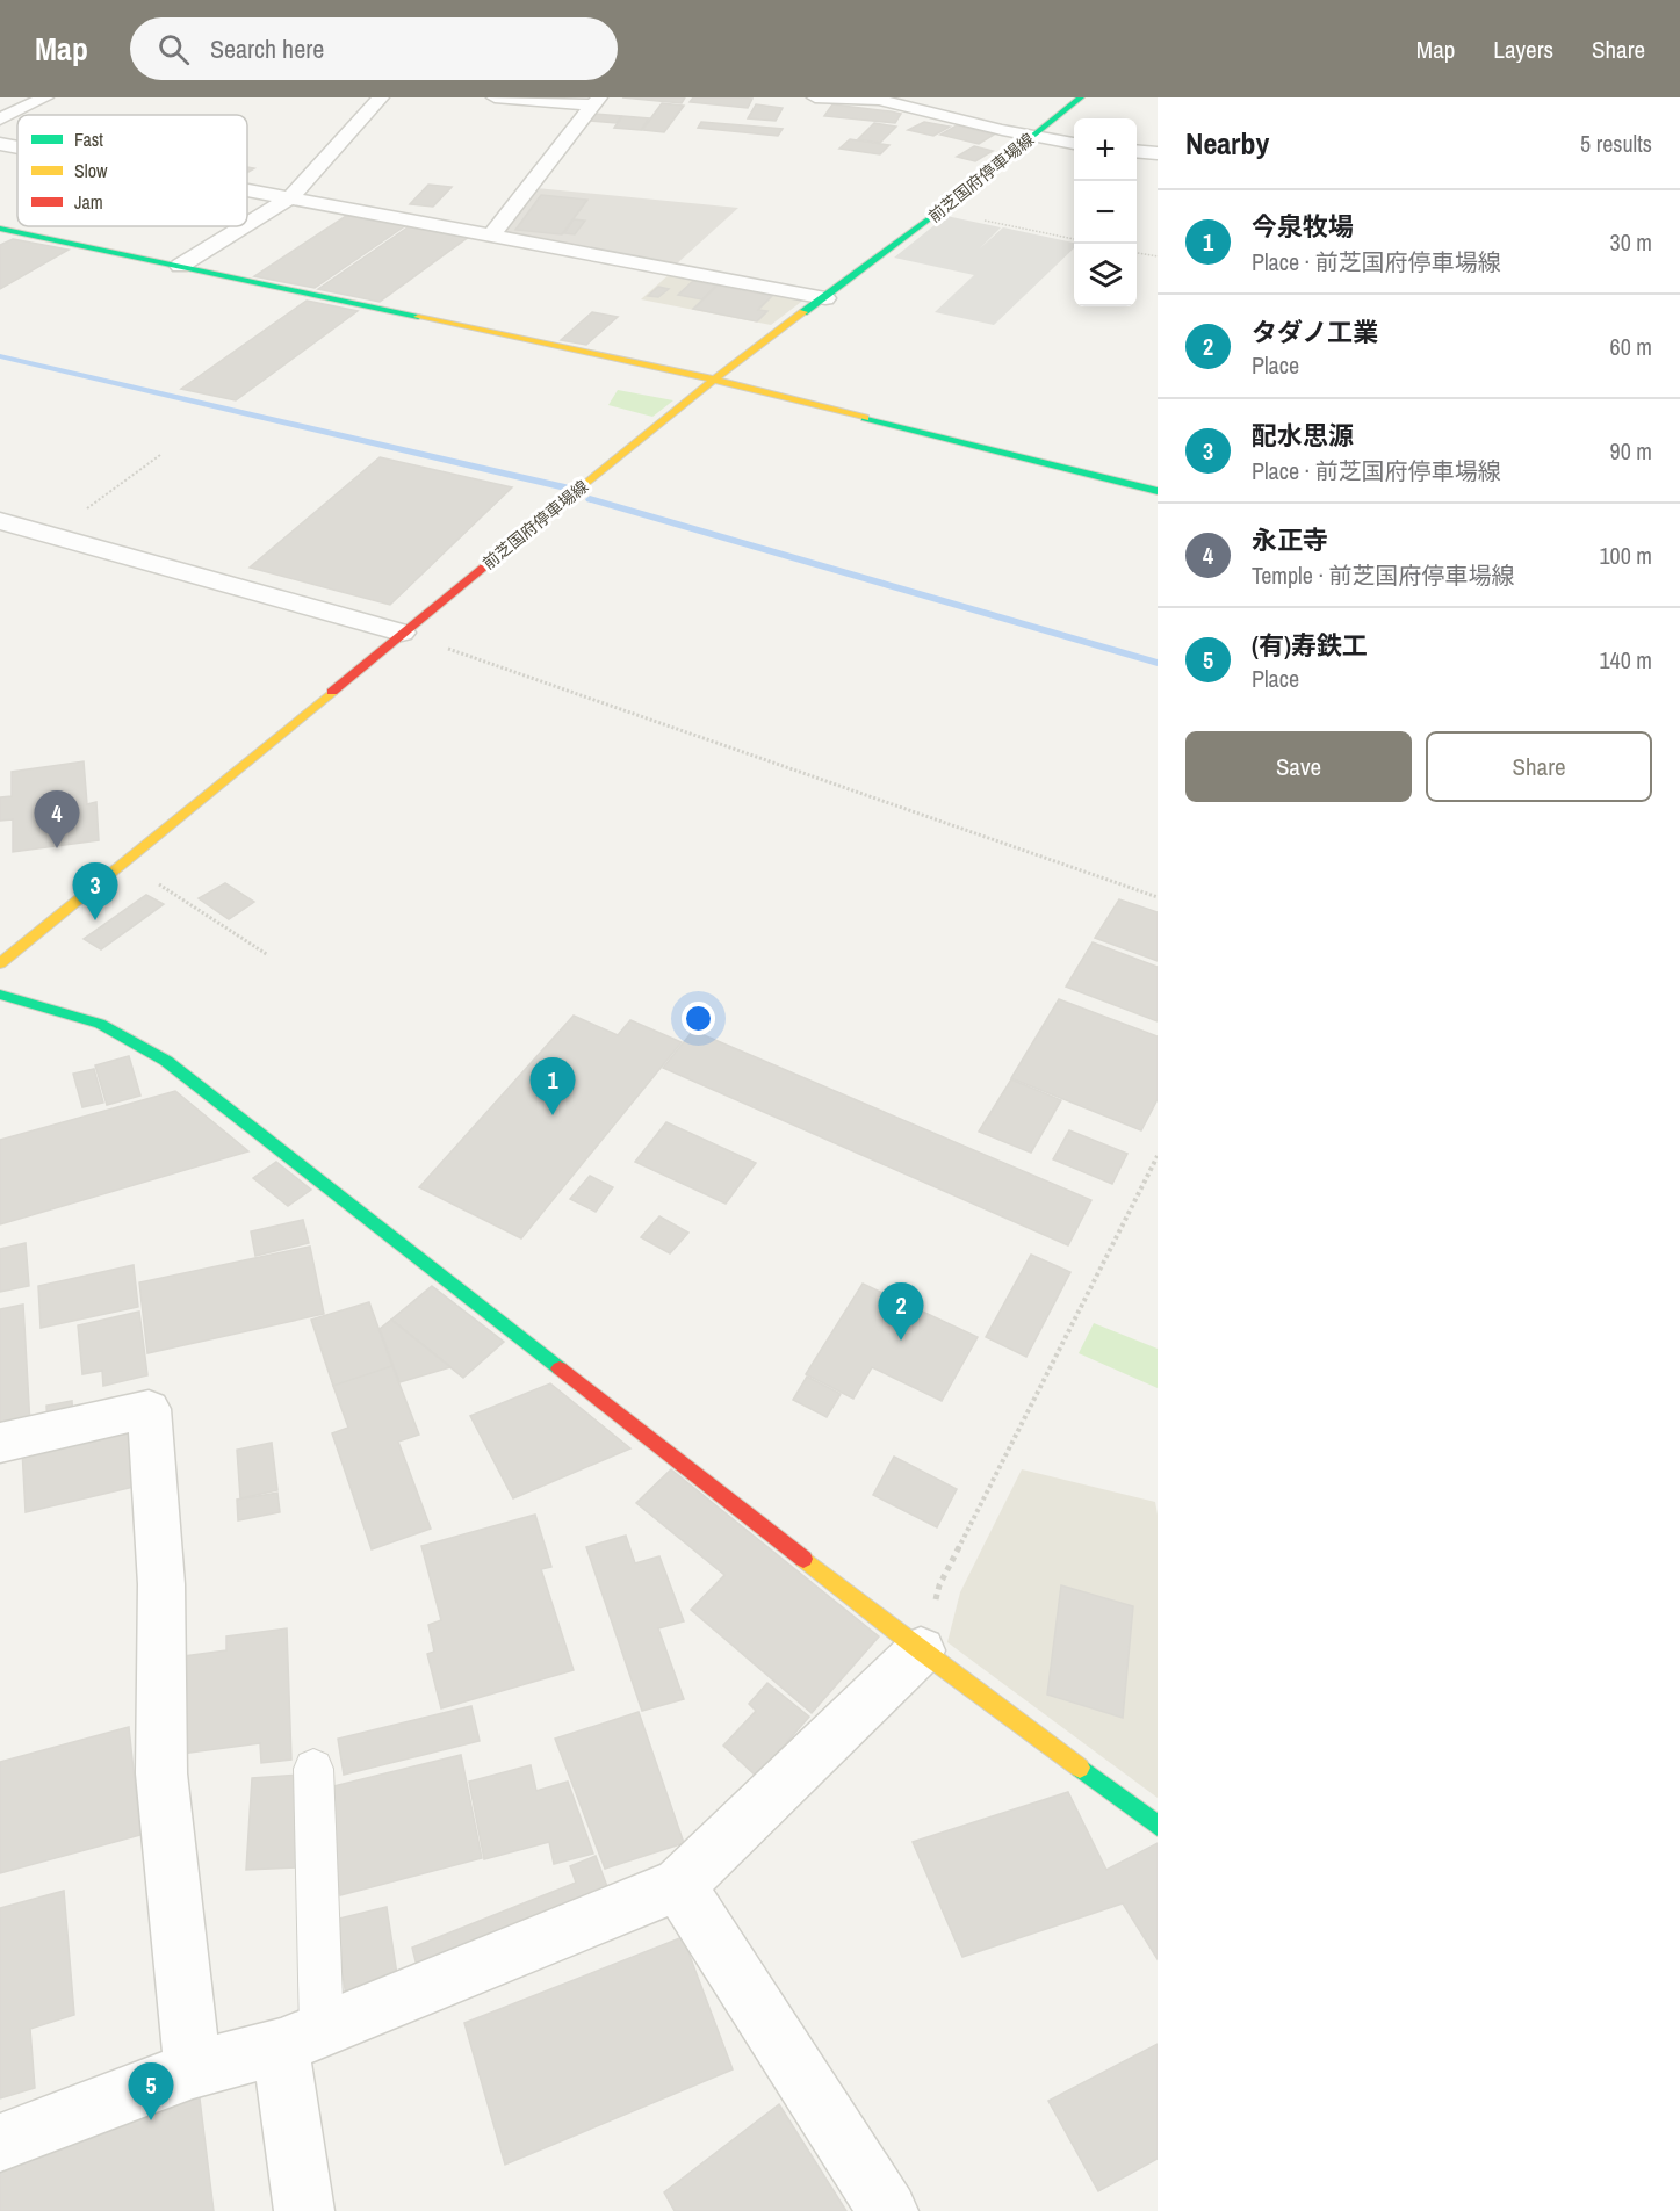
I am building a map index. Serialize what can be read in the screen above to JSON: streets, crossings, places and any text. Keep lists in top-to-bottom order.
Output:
{
  "streets": {
    "street": ["前芝国府停車場線"]
  },
  "legend": ["Fast", "Slow", "Jam"],
  "page": {
    "header": "Map",
    "search": "Search here",
    "nav": ["Map", "Layers", "Share"],
    "heading": ["Nearby", "5 results"],
    "map_buttons": ["+", "−"],
    "list": [
      {
        "mark": "1",
        "name": "今泉牧場",
        "note": "Place · 前芝国府停車場線",
        "value": "30 m"
      },
      {
        "mark": "2",
        "name": "タダノ工業",
        "note": "Place",
        "value": "60 m"
      },
      {
        "mark": "3",
        "name": "配水思源",
        "note": "Place · 前芝国府停車場線",
        "value": "90 m"
      },
      {
        "mark": "4",
        "name": "永正寺",
        "note": "Temple · 前芝国府停車場線",
        "value": "100 m"
      },
      {
        "mark": "5",
        "name": "(有)寿鉄工",
        "note": "Place",
        "value": "140 m"
      }
    ],
    "buttons": ["Save", "Share"],
    "pins": [
      "4",
      "3",
      "1",
      "2",
      "5"
    ]
  }
}
